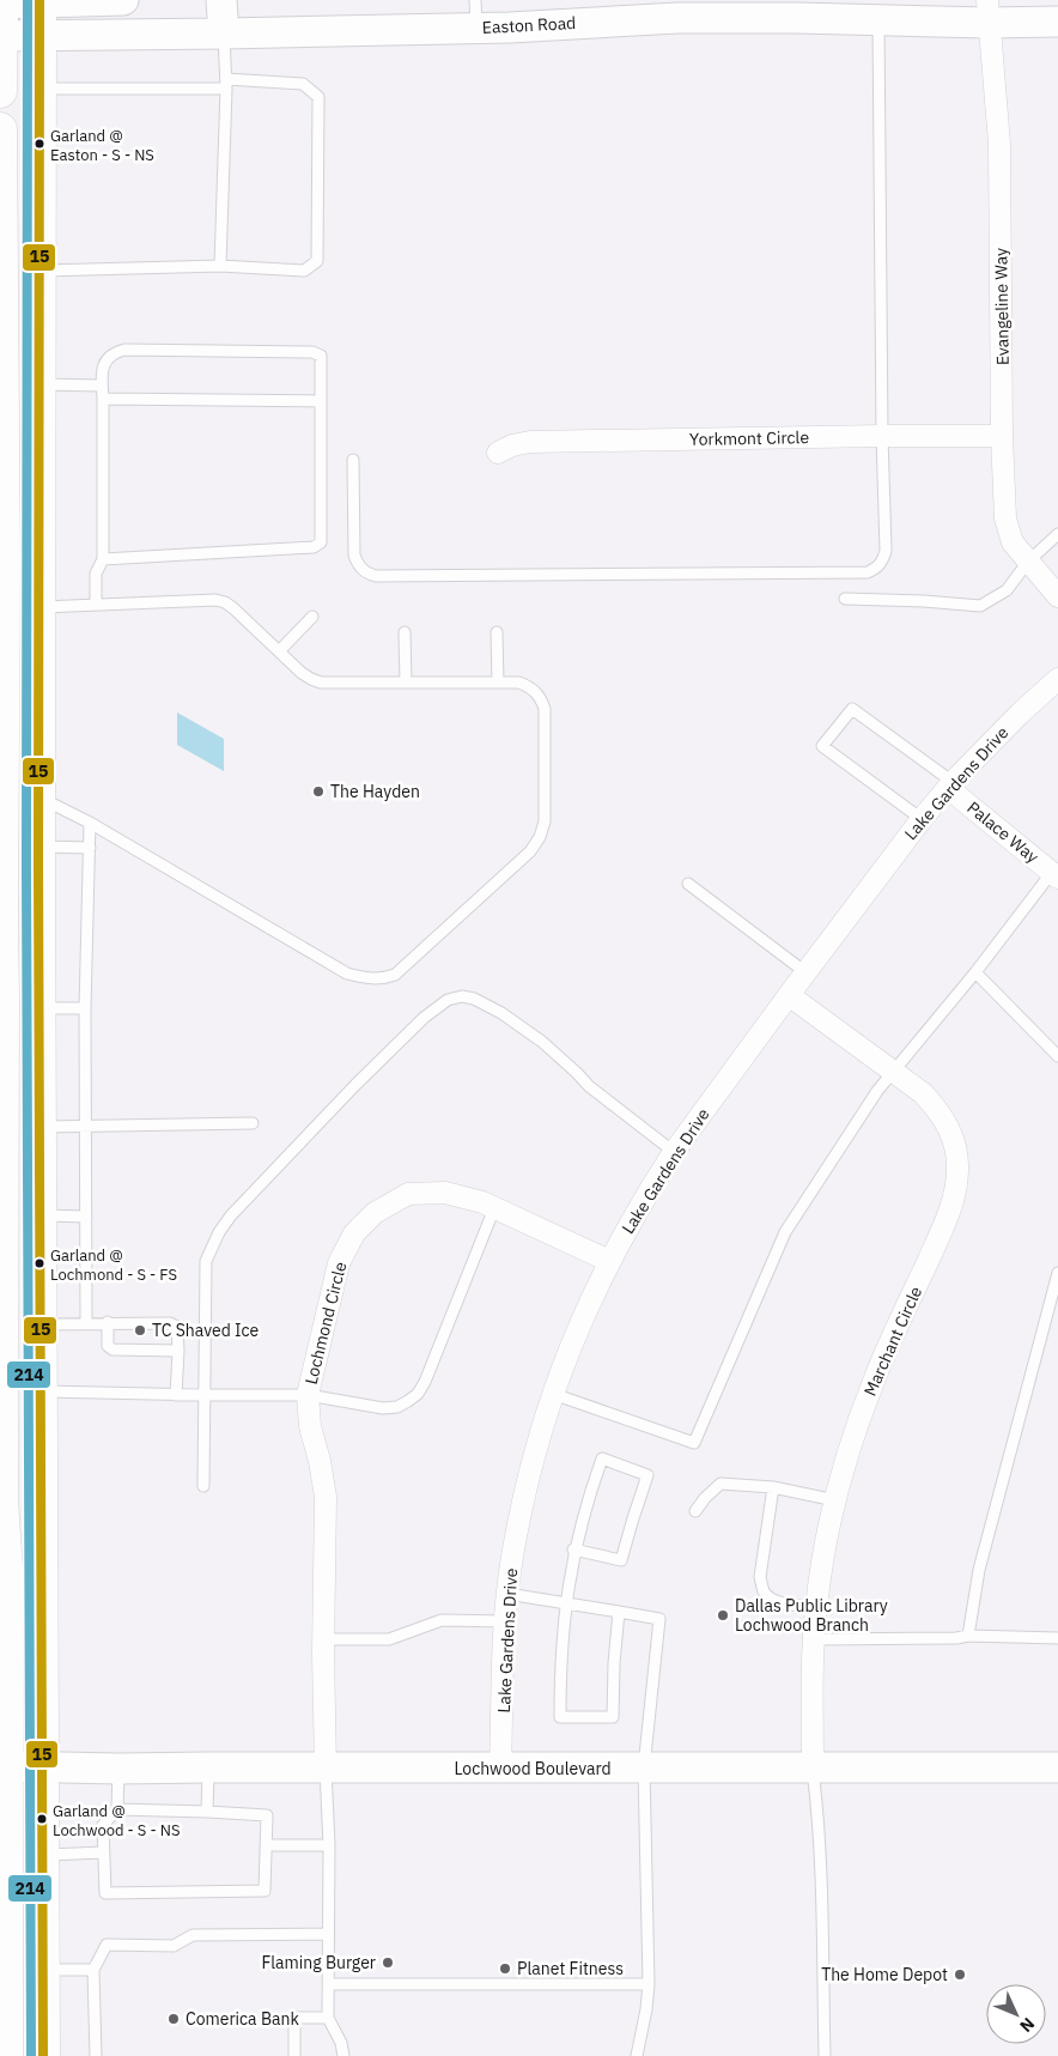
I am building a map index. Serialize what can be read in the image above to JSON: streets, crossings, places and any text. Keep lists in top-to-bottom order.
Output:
{
  "streets": {
    "main road": ["Easton Road", "Lochwood Boulevard"],
    "street": [
      "Evangeline Way",
      "Yorkmont Circle",
      "Lake Gardens Drive",
      "Palace Way",
      "Lochmond Circle",
      "Marchant Circle"
    ]
  },
  "crossings": [
    ["Easton Road", "Evangeline Way"],
    ["Evangeline Way", "Yorkmont Circle"],
    ["Lake Gardens Drive", "Palace Way"],
    ["Lake Gardens Drive", "Lochmond Circle"],
    ["Lake Gardens Drive", "Marchant Circle"],
    ["Lake Gardens Drive", "Lochwood Boulevard"],
    ["Lochmond Circle", "Lochwood Boulevard"],
    ["Marchant Circle", "Lochwood Boulevard"]
  ],
  "places": [
    "Garland @ Easton - S - NS",
    "The Hayden",
    "Garland @ Lochmond - S - FS",
    "TC Shaved Ice",
    "Dallas Public Library Lochwood Branch",
    "Garland @ Lochwood - S - NS",
    "Flaming Burger",
    "Planet Fitness",
    "The Home Depot",
    "Comerica Bank"
  ],
  "lines": ["transit line 15", "transit line 214"],
  "north": "bottom right"
}
